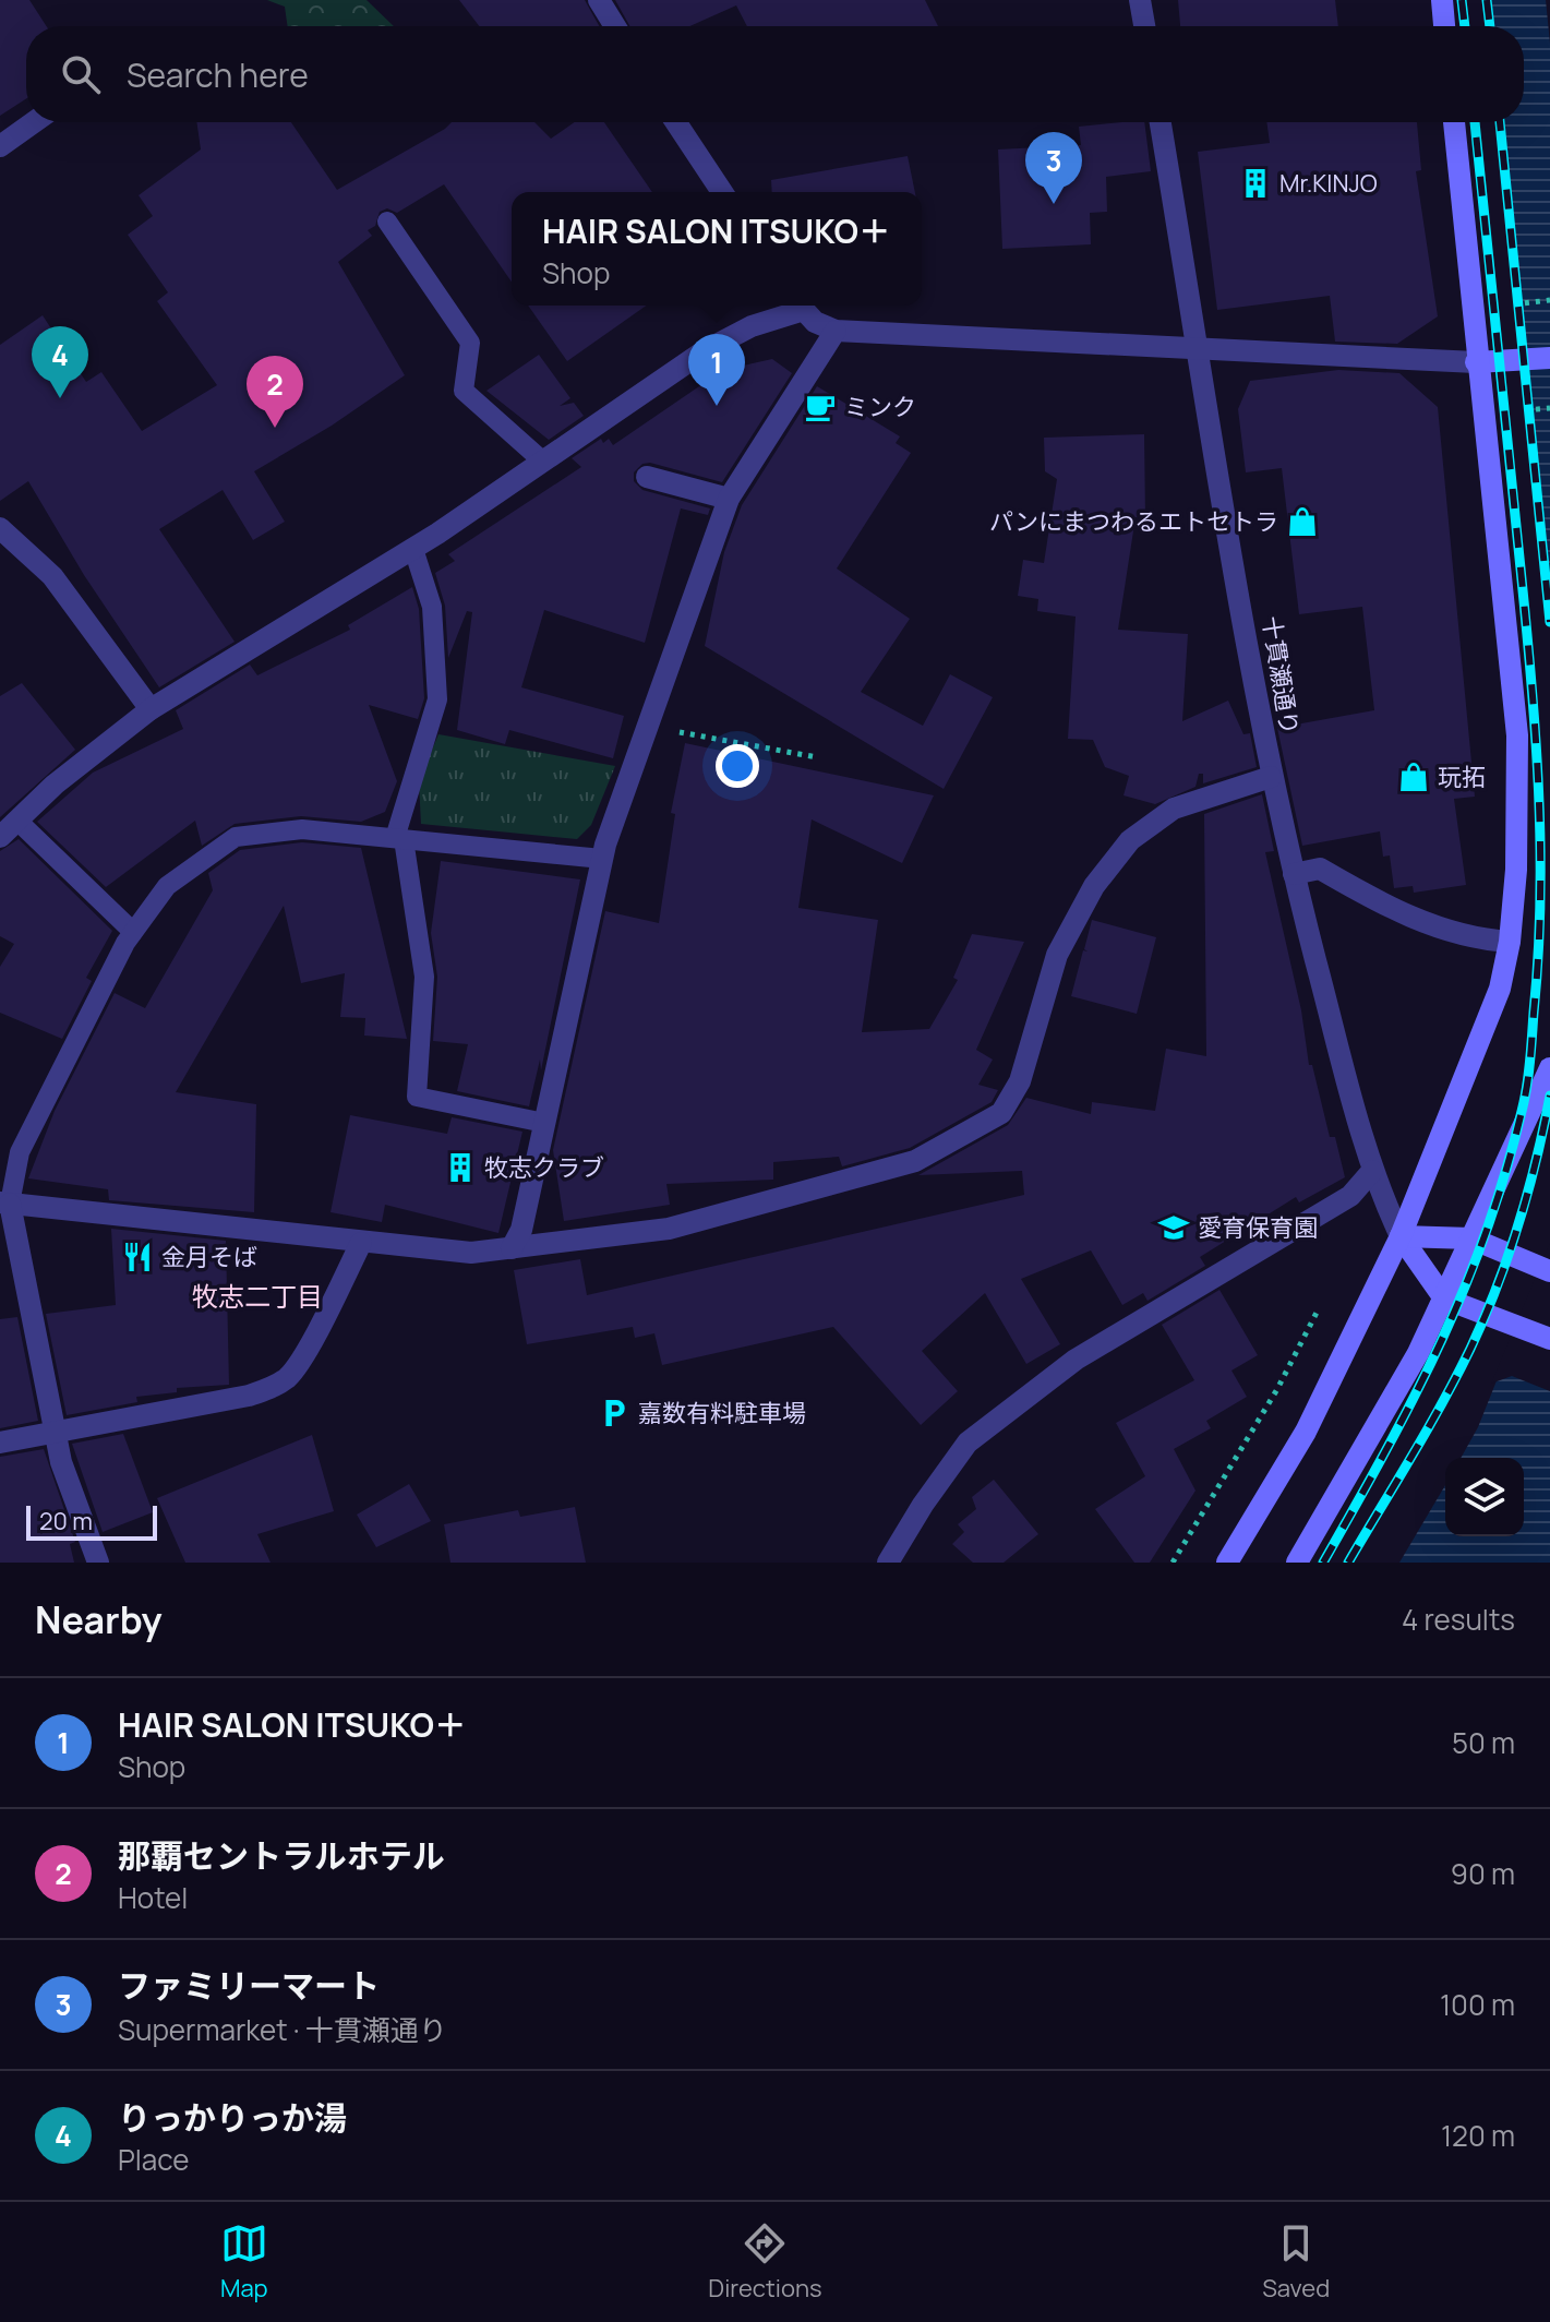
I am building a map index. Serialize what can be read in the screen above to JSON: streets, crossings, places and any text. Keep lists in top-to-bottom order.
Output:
{
  "streets": {
    "street": ["十貫瀬通り"]
  },
  "districts": ["牧志二丁目"],
  "places": {
    "building": ["Mr.KINJO", "牧志クラブ"],
    "cafe": ["ミンク"],
    "shop": ["パンにまつわるエトセトラ", "玩拓"],
    "school or university": ["愛育保育園"],
    "restaurant": ["金月そば"],
    "parking": ["嘉数有料駐車場"]
  },
  "scale_bar": "20 m",
  "page": {
    "search": "Search here",
    "pins": [
      "3",
      "4",
      "1",
      "2"
    ],
    "popup": ["HAIR SALON ITSUKO＋", "Shop"],
    "scale": "20 m",
    "heading": ["Nearby", "4 results"],
    "list": [
      {
        "mark": "1",
        "name": "HAIR SALON ITSUKO＋",
        "note": "Shop",
        "value": "50 m"
      },
      {
        "mark": "2",
        "name": "那覇セントラルホテル",
        "note": "Hotel",
        "value": "90 m"
      },
      {
        "mark": "3",
        "name": "ファミリーマート",
        "note": "Supermarket · 十貫瀬通り",
        "value": "100 m"
      },
      {
        "mark": "4",
        "name": "りっかりっか湯",
        "note": "Place",
        "value": "120 m"
      }
    ],
    "nav": ["Map", "Directions", "Saved"]
  }
}
